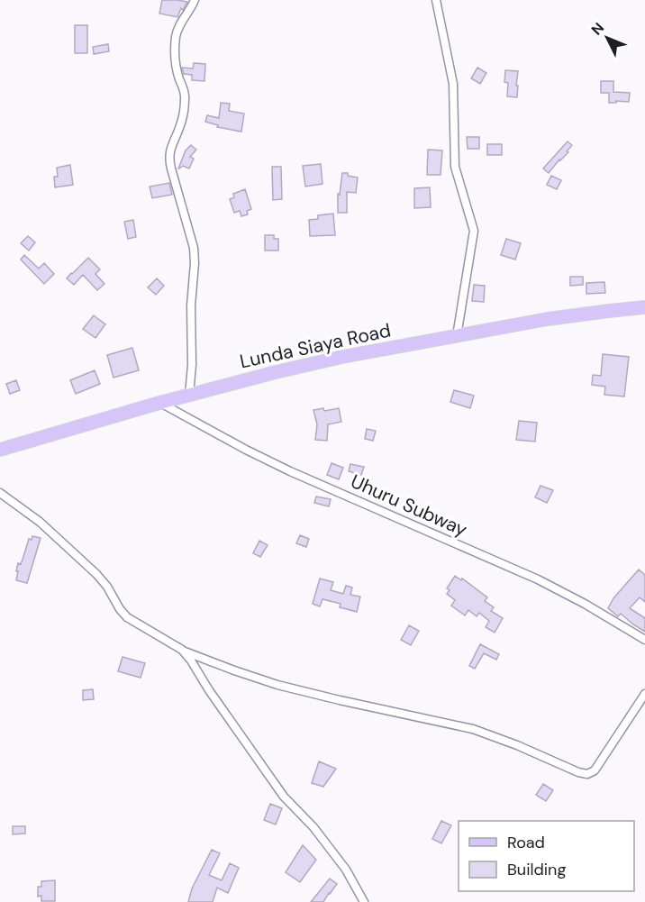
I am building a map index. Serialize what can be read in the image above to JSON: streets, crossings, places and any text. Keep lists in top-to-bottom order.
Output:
{
  "streets": {
    "main road": ["Lunda Siaya Road"],
    "street": ["Uhuru Subway"]
  },
  "crossings": [
    ["Lunda Siaya Road", "Uhuru Subway"]
  ],
  "legend": ["Road", "Building"],
  "north": "top left"
}
